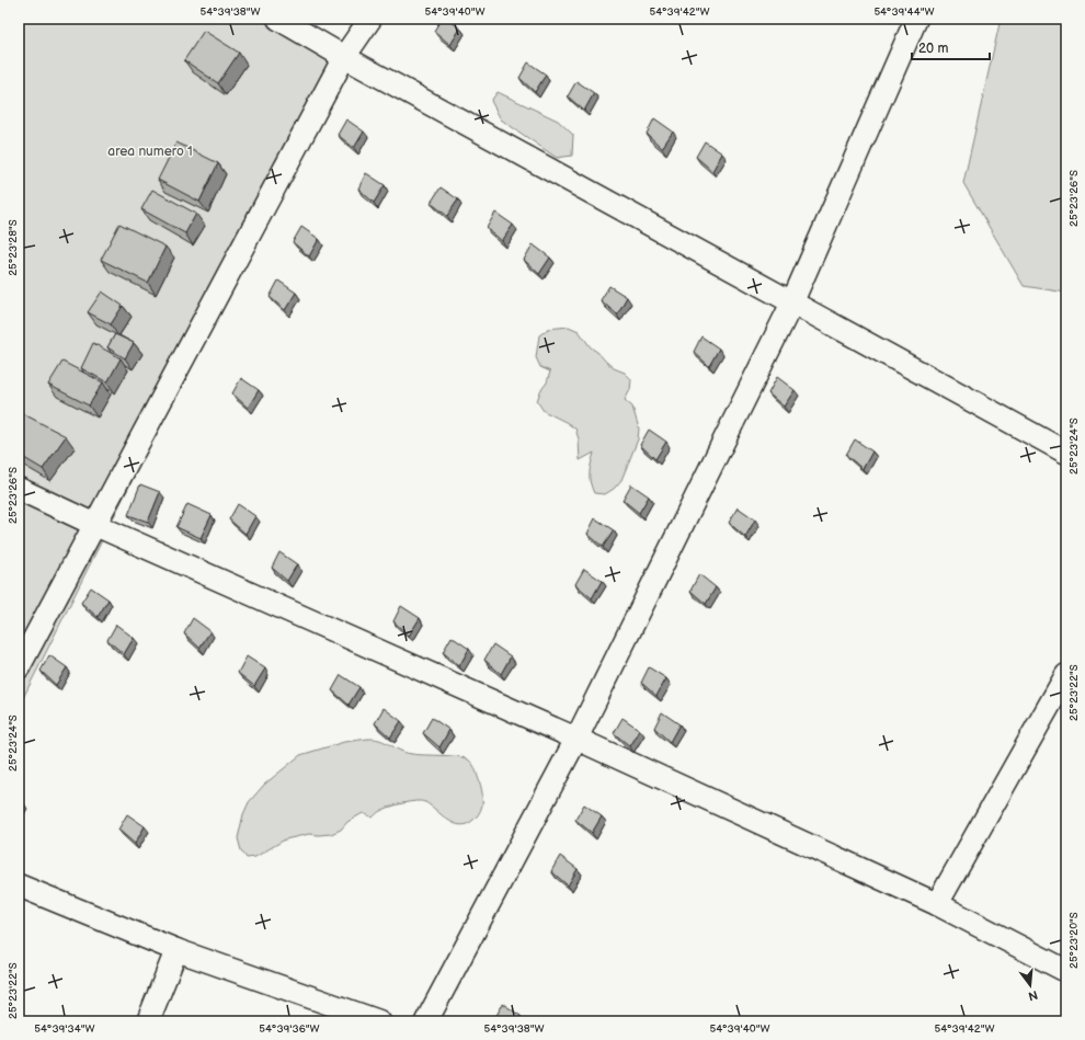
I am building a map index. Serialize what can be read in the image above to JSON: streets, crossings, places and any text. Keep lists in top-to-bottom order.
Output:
{
  "parks": ["area numero 1"],
  "scale_bar": "20 m",
  "north": "bottom",
  "coordinates": [
    "54°39'38\"W",
    "54°39'40\"W",
    "54°39'42\"W",
    "54°39'44\"W",
    "25°23'26\"S",
    "25°23'28\"S",
    "25°23'24\"S",
    "25°23'22\"S",
    "25°23'20\"S",
    "54°39'34\"W",
    "54°39'36\"W"
  ]
}
